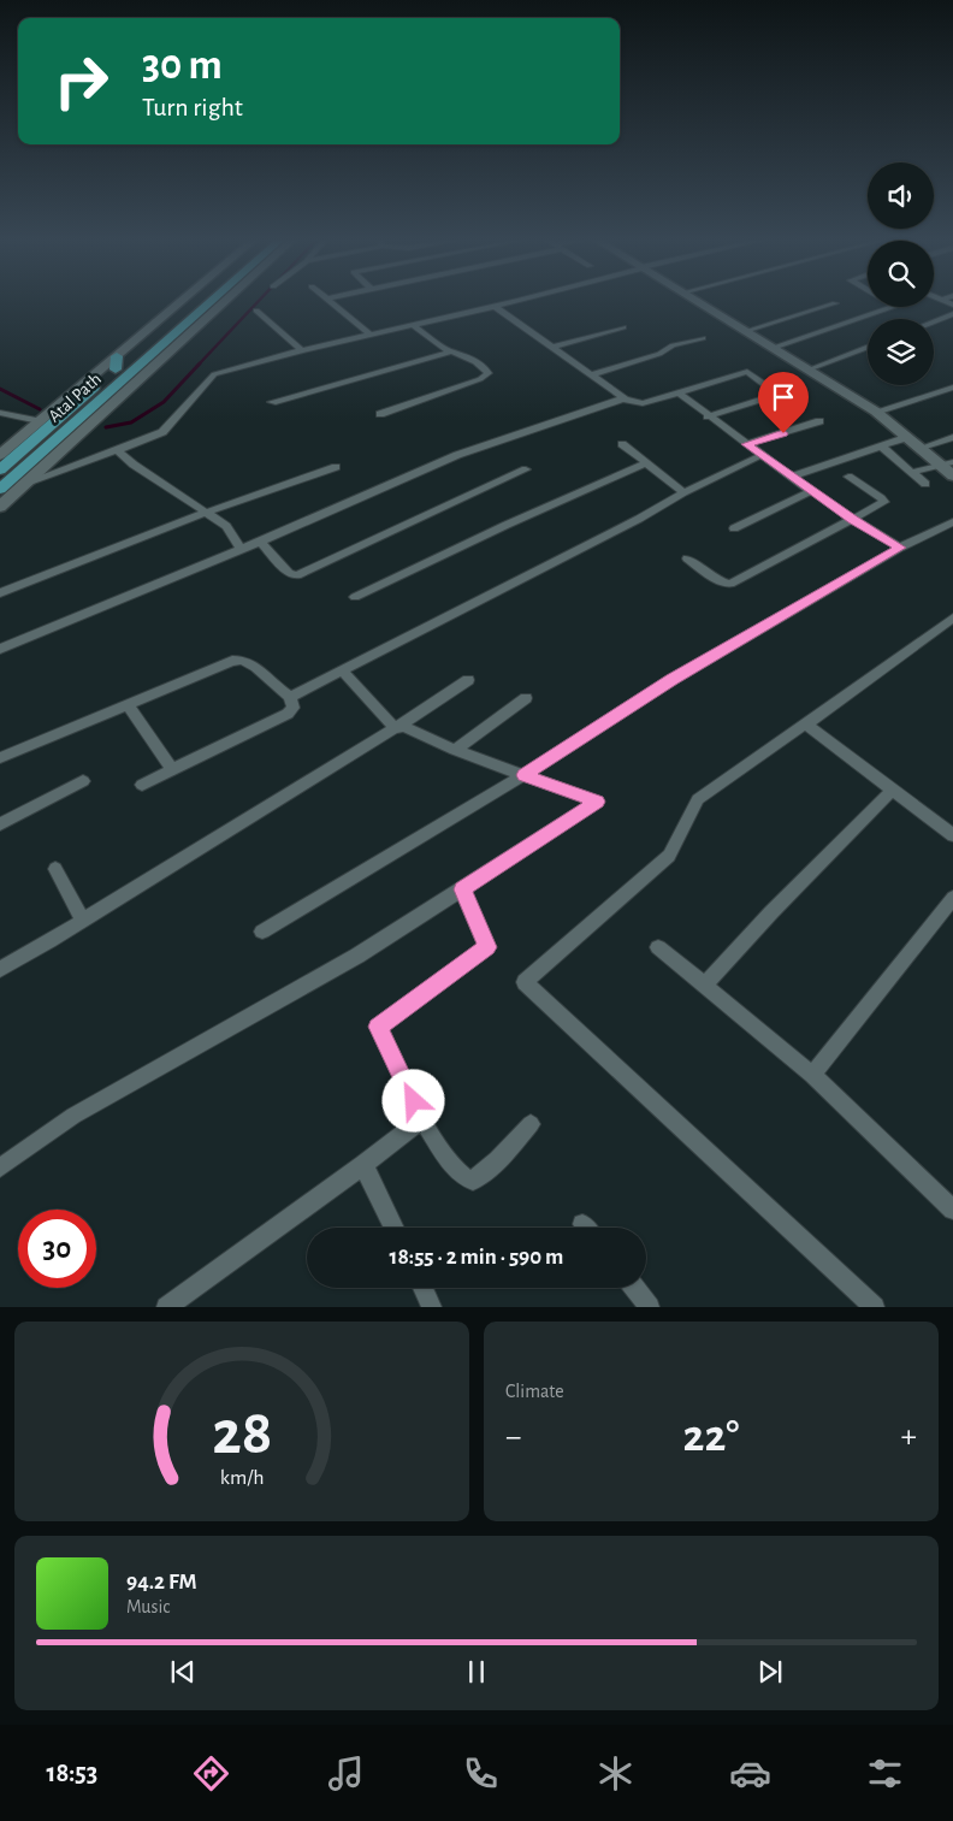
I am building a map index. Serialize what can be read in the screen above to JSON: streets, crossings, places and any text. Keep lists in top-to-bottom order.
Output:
{
  "streets": {
    "main road": ["Atal Path"]
  },
  "page": {
    "turn": ["30 m", "Turn right"],
    "limit": "30",
    "trip": "18:55 · 2 min · 590 m",
    "tile": "Climate",
    "heat": ["−", "22°", "+"],
    "song": ["94.2 FM", "Music"],
    "tabs": "18:53",
    "gauge": ["28", "km/h"]
  }
}
